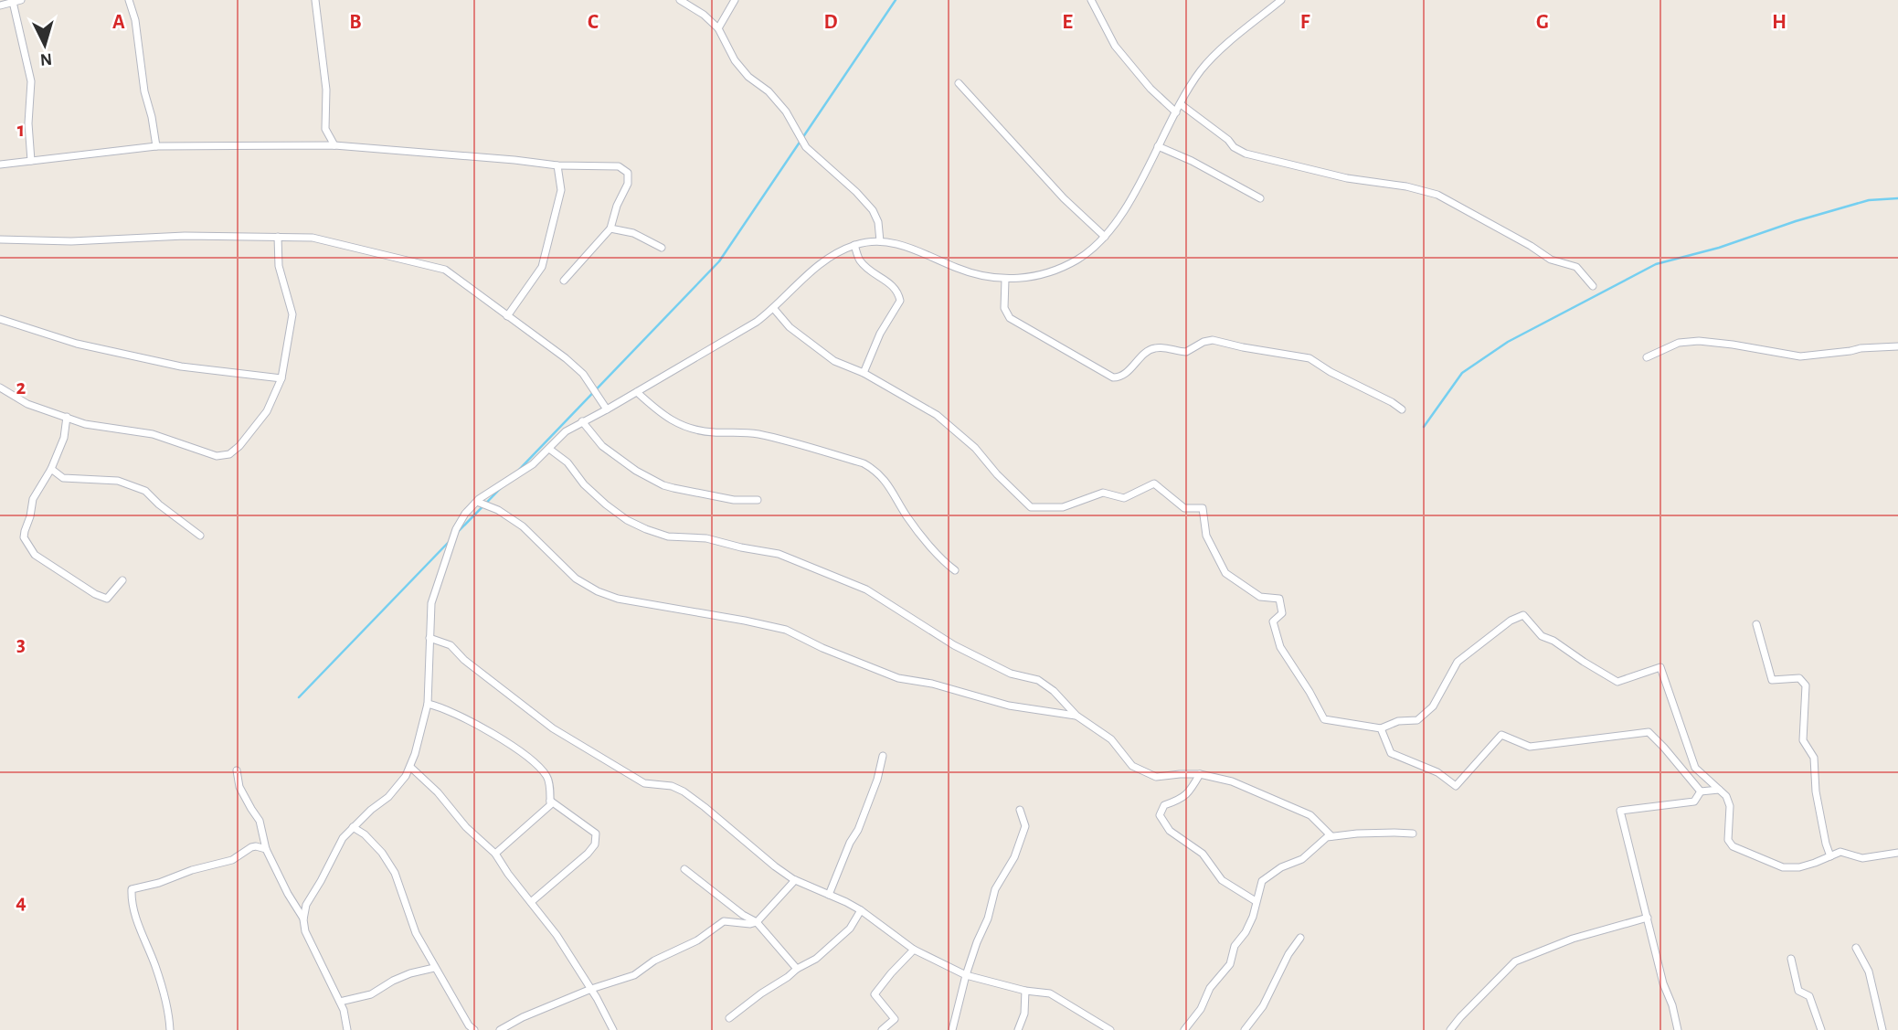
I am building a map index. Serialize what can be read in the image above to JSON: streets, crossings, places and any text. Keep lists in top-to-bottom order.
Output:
{
  "north": "bottom",
  "grid": {
    "columns": [
      "A",
      "B",
      "C",
      "D",
      "E",
      "F",
      "G",
      "H"
    ],
    "rows": [
      "1",
      "2",
      "3",
      "4"
    ]
  }
}
